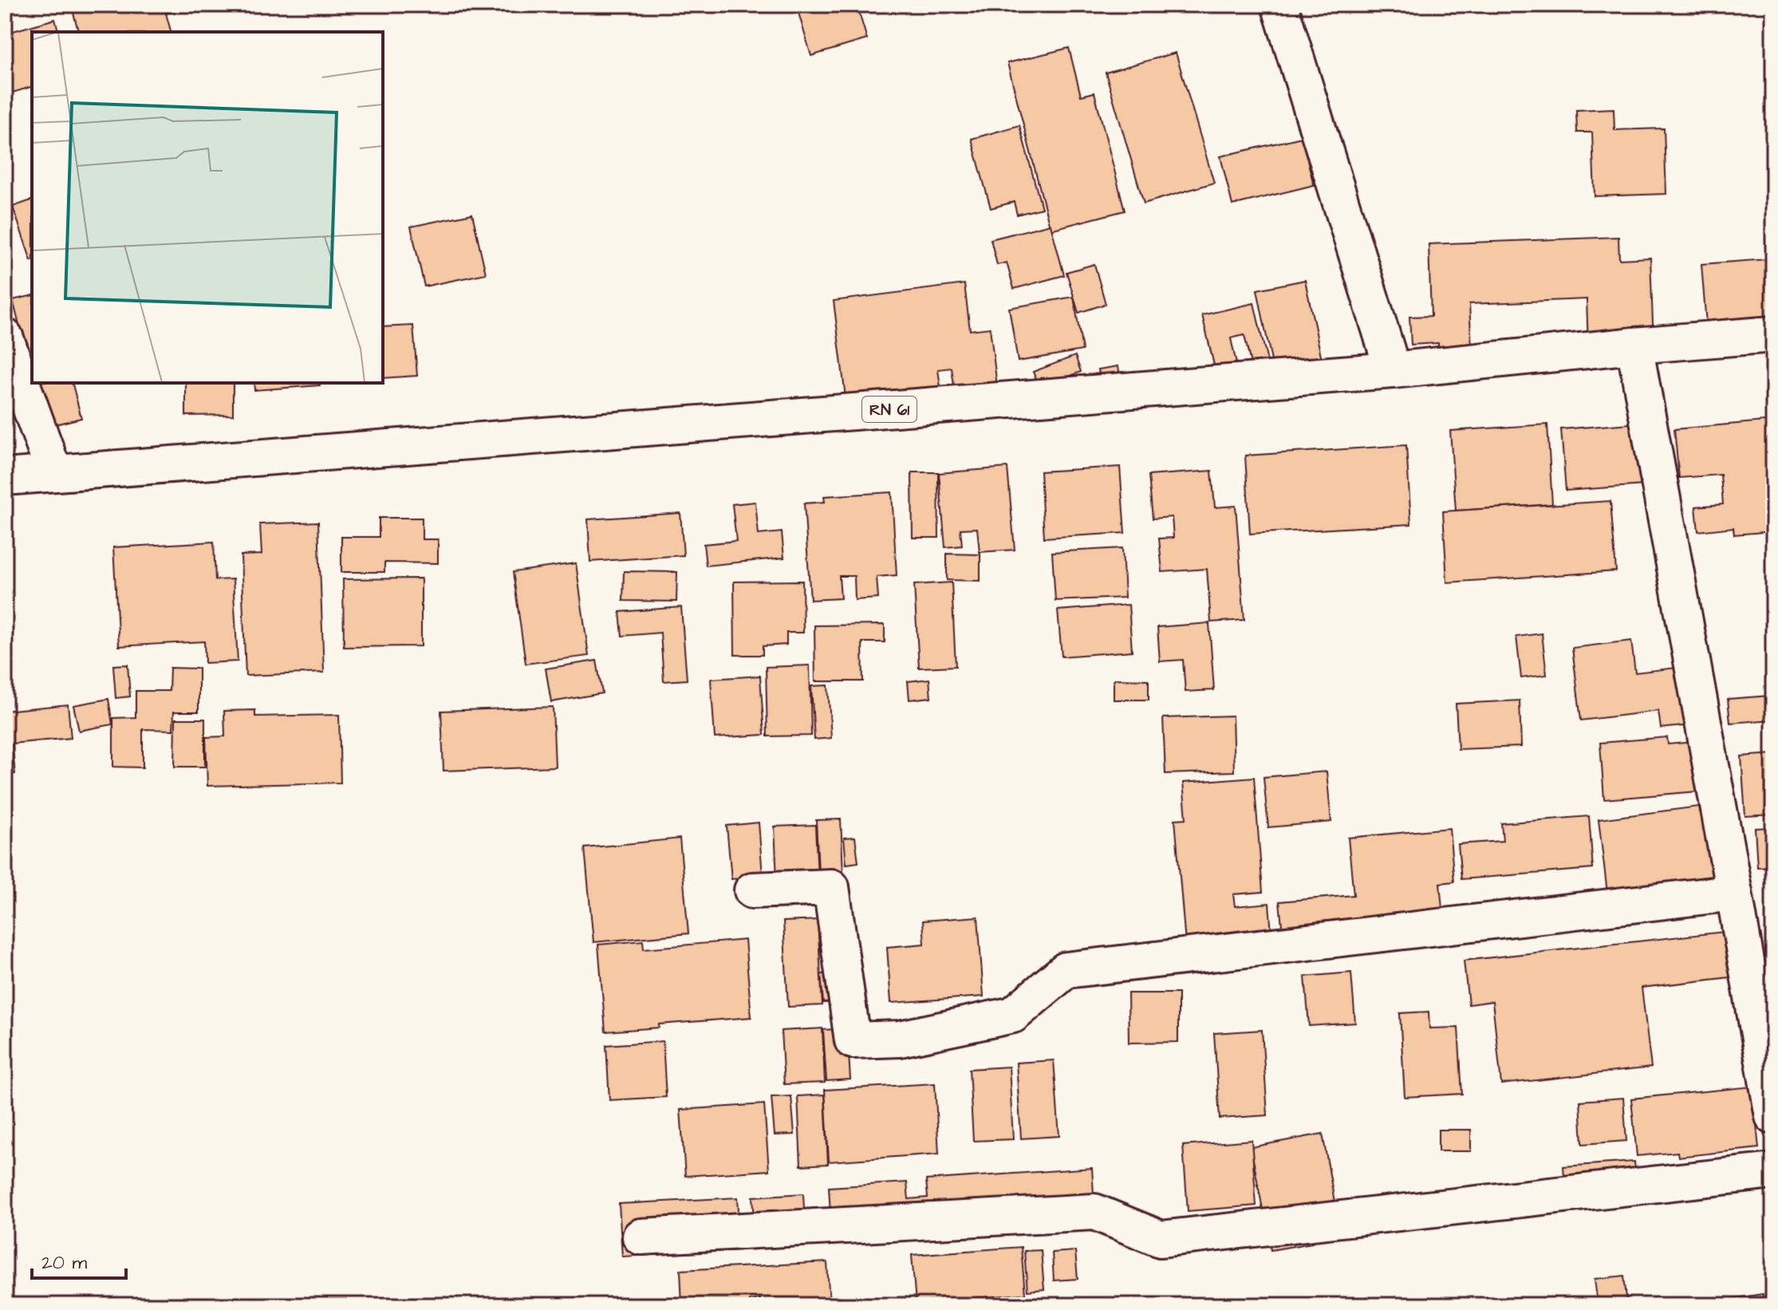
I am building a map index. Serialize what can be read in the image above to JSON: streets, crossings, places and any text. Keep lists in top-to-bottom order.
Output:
{
  "streets": {
    "street": ["RN 61"]
  },
  "scale_bar": "20 m"
}
